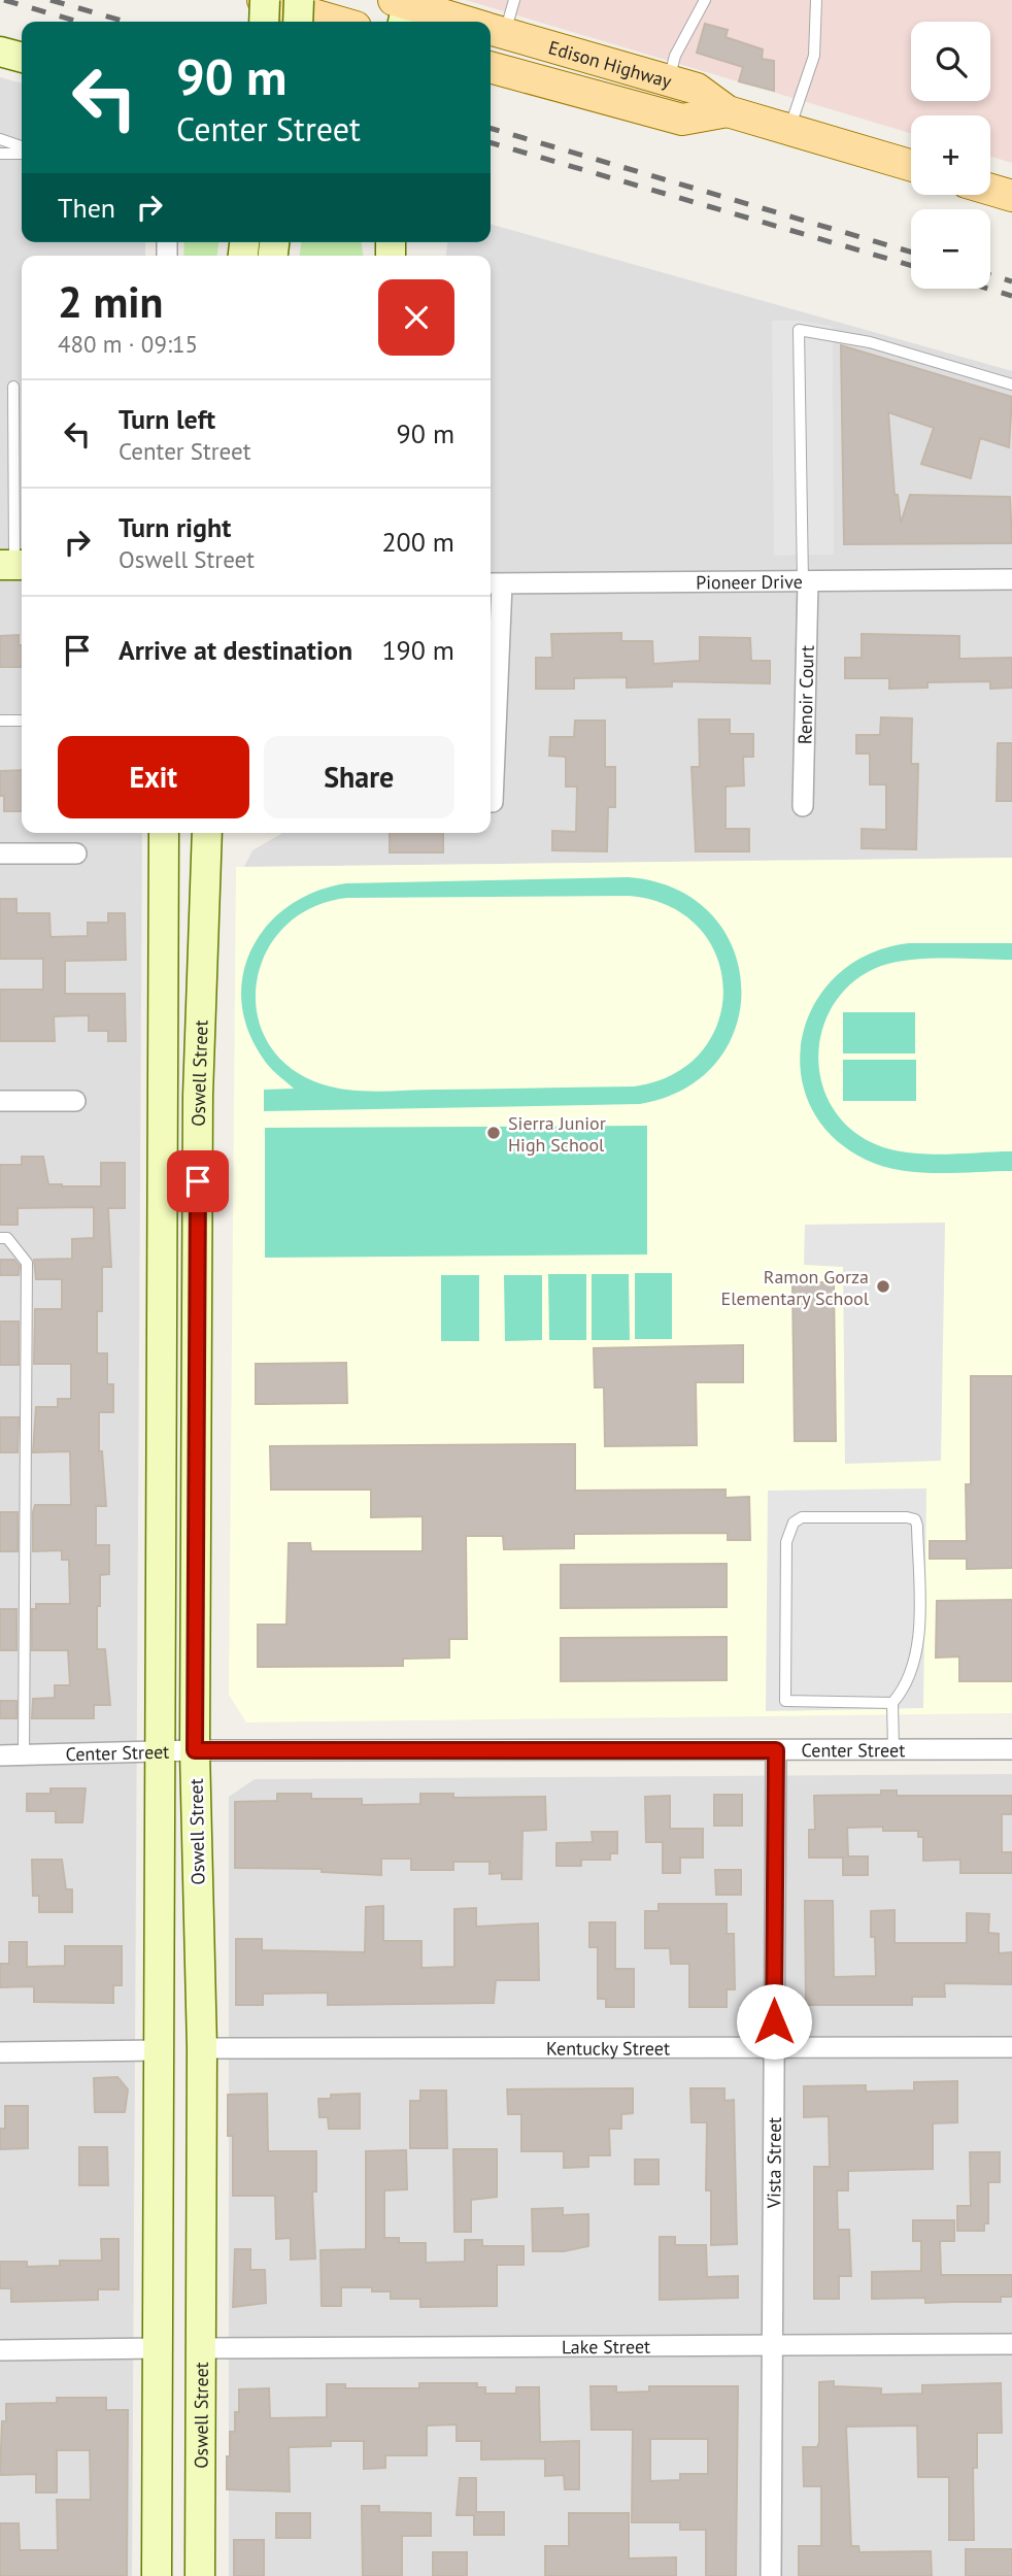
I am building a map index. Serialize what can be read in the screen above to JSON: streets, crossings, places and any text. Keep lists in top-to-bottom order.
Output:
{
  "streets": {
    "main road": ["Edison Highway", "Oswell Street"],
    "street": [
      "Pioneer Drive",
      "Renoir Court",
      "Center Street",
      "Kentucky Street",
      "Vista Street",
      "Lake Street"
    ]
  },
  "crossings": [
    ["Pioneer Drive", "Renoir Court"],
    ["Oswell Street", "Center Street"],
    ["Oswell Street", "Kentucky Street"],
    ["Oswell Street", "Lake Street"],
    ["Center Street", "Vista Street"],
    ["Kentucky Street", "Vista Street"],
    ["Vista Street", "Lake Street"]
  ],
  "places": ["Sierra Junior High School", "Ramon Gorza Elementary School"],
  "page": {
    "map_buttons": ["+", "−"],
    "turn": ["90 m", "Center Street"],
    "then": "Then",
    "heading": ["2 min", "480 m · 09:15"],
    "list": [
      {
        "name": "Turn left",
        "note": "Center Street",
        "value": "90 m"
      },
      {
        "name": "Turn right",
        "note": "Oswell Street",
        "value": "200 m"
      },
      {
        "name": "Arrive at destination",
        "value": "190 m"
      }
    ],
    "buttons": ["Exit", "Share"]
  }
}
